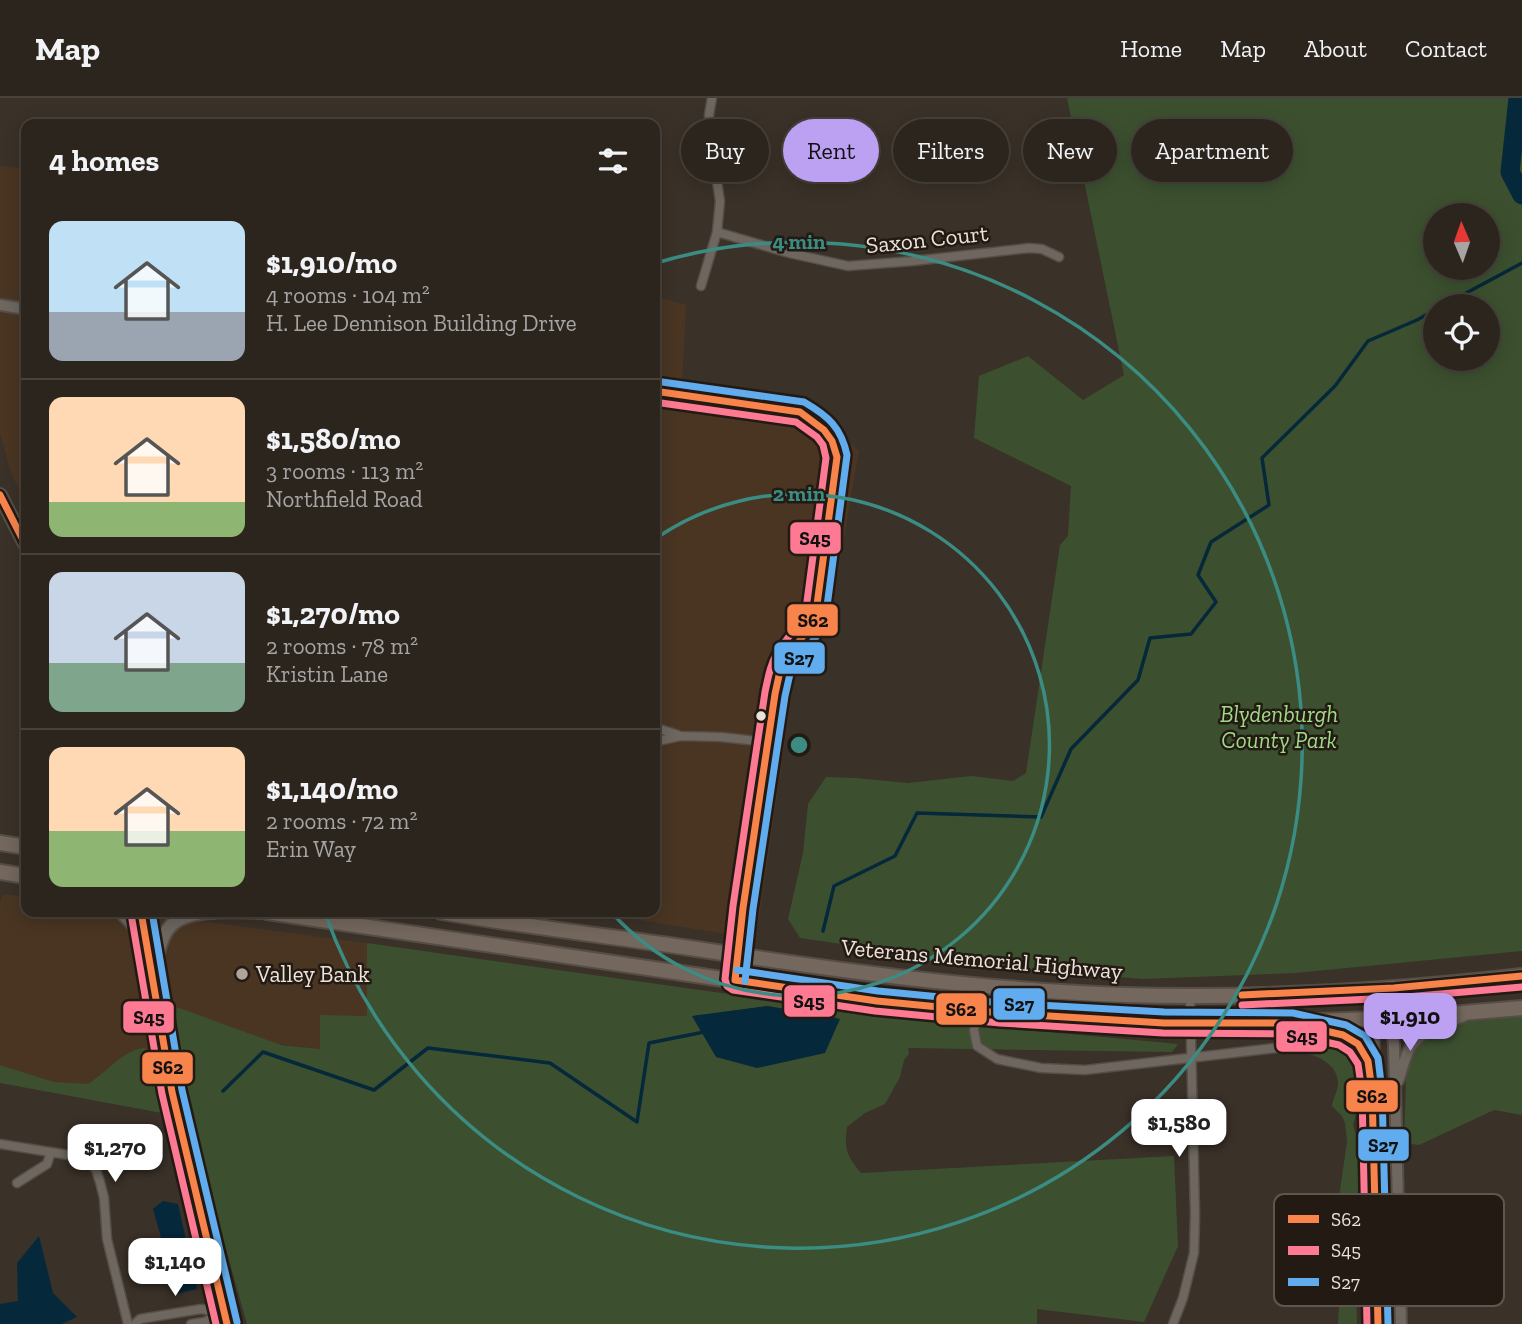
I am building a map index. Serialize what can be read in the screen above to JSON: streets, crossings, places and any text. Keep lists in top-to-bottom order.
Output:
{
  "streets": {
    "highway": ["Veterans Memorial Highway"],
    "street": ["Saxon Court"]
  },
  "parks": ["Blydenburgh County Park"],
  "places": ["Valley Bank"],
  "lines": ["transit line S27", "transit line S62", "transit line S45"],
  "legend": ["S62", "S45", "S27"],
  "north": "top",
  "page": {
    "header": "Map",
    "nav": [
      "Home",
      "Map",
      "About",
      "Contact"
    ],
    "chip": [
      "Buy",
      "Rent",
      "Filters",
      "New",
      "Apartment"
    ],
    "heading": "4 homes",
    "list": [
      {
        "name": "$1,910/mo",
        "note": "4 rooms · 104 m² · H. Lee Dennison Building Drive"
      },
      {
        "name": "$1,580/mo",
        "note": "3 rooms · 113 m² · Northfield Road"
      },
      {
        "name": "$1,270/mo",
        "note": "2 rooms · 78 m² · Kristin Lane"
      },
      {
        "name": "$1,140/mo",
        "note": "2 rooms · 72 m² · Erin Way"
      }
    ],
    "price": [
      "$1,910",
      "$1,580",
      "$1,270",
      "$1,140"
    ]
  },
  "rings": ["4 min", "2 min"]
}
